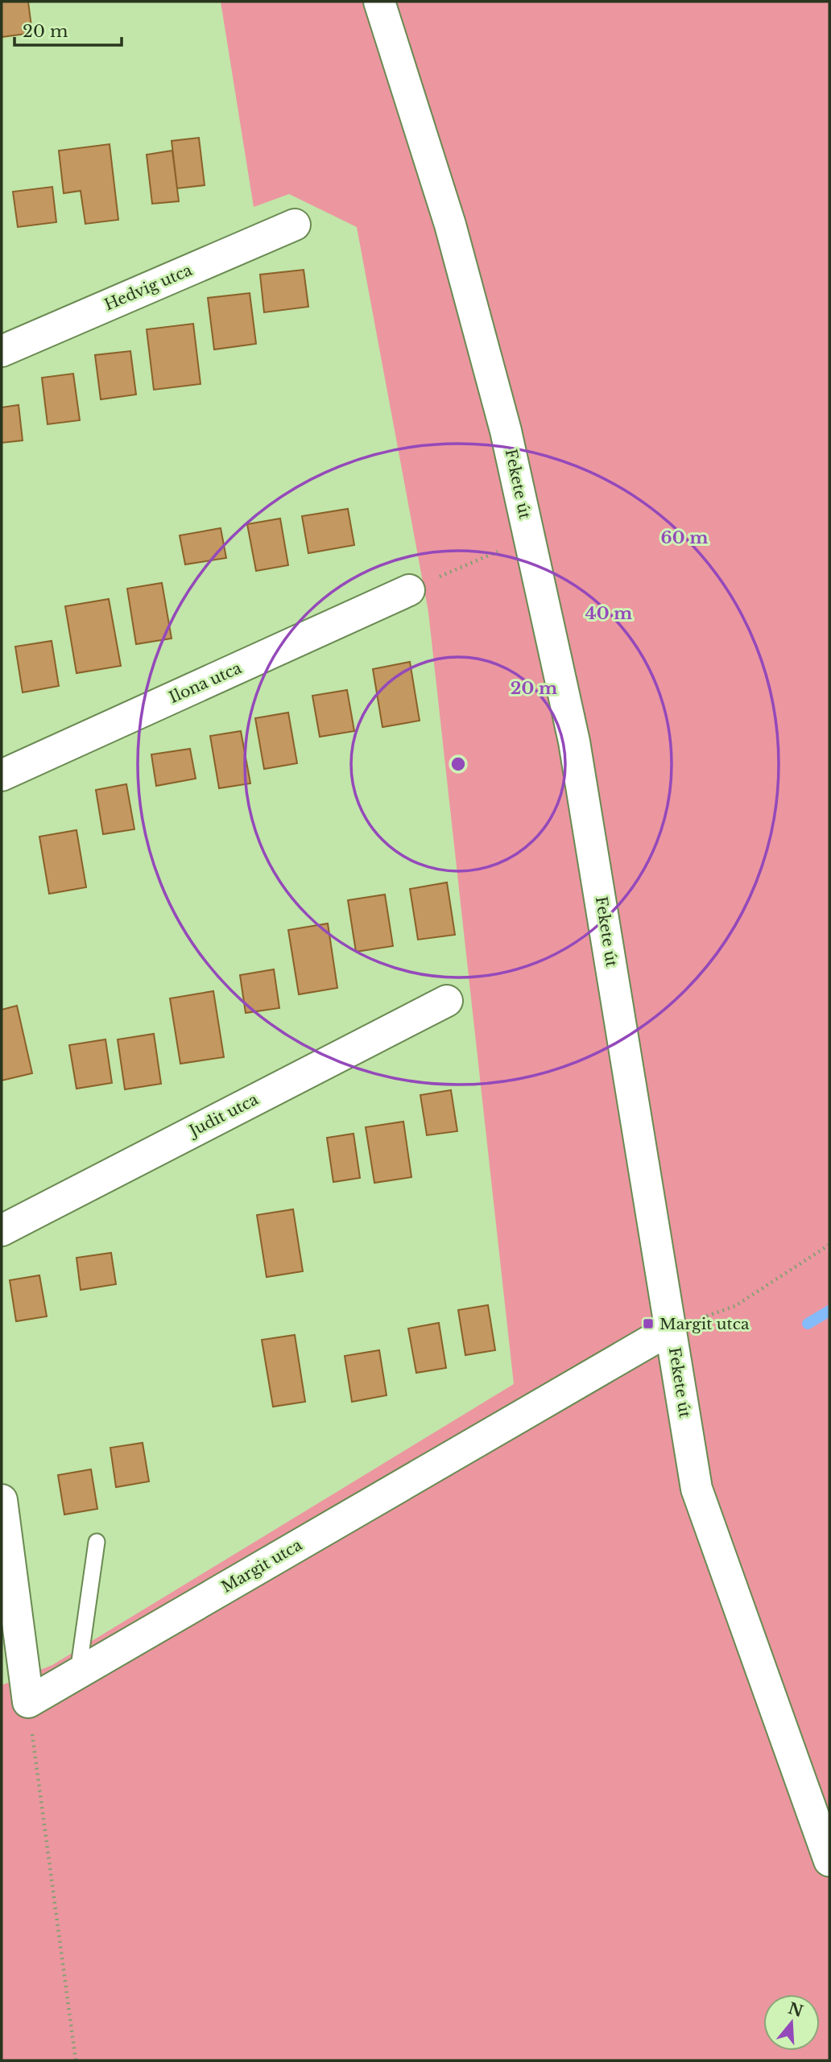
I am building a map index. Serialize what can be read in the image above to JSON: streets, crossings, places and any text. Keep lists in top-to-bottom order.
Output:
{
  "streets": {
    "street": [
      "Hedvig utca",
      "Fekete út",
      "Ilona utca",
      "Judit utca",
      "Margit utca"
    ]
  },
  "crossings": [
    ["Fekete út", "Margit utca"]
  ],
  "places": {
    "transit": ["Margit utca"]
  },
  "scale_bar": "20 m",
  "north": "top",
  "rings": ["60 m", "40 m", "20 m"]
}
